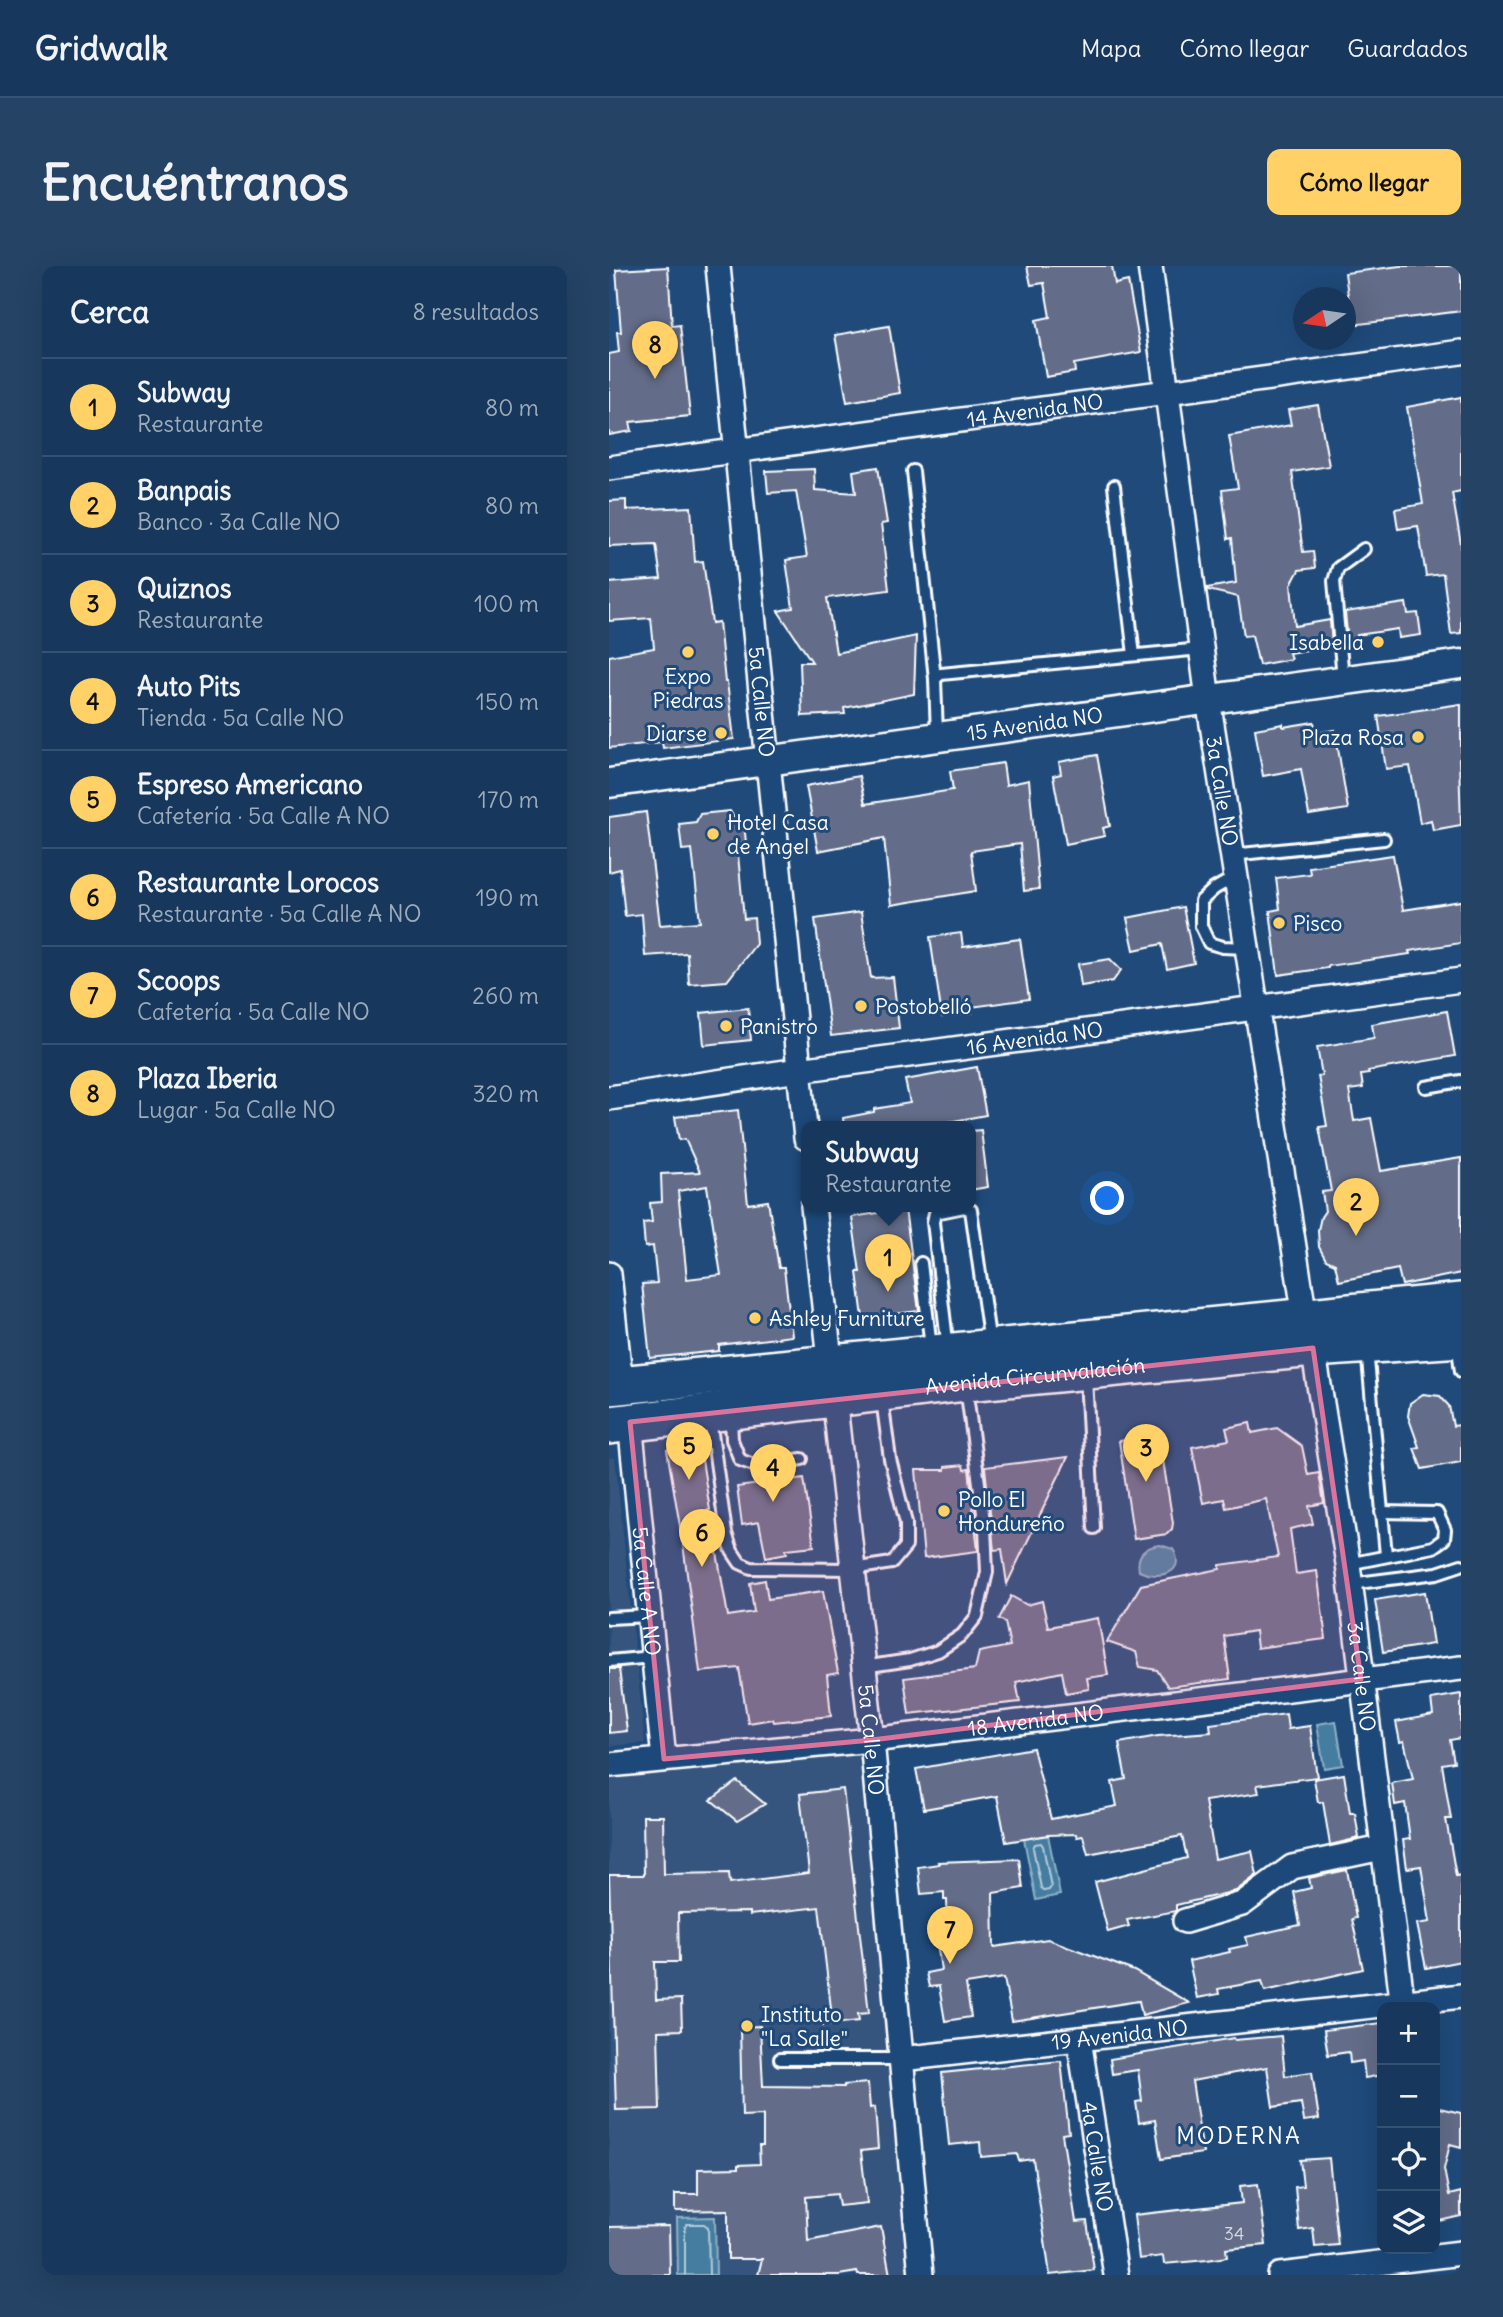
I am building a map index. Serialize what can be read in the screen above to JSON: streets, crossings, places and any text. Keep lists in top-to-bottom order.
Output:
{
  "streets": {
    "highway": ["Avenida Circunvalación"],
    "street": [
      "14 Avenida NO",
      "5a Calle NO",
      "15 Avenida NO",
      "3a Calle NO",
      "16 Avenida NO",
      "5a Calle A NO",
      "18 Avenida NO",
      "19 Avenida NO",
      "4a Calle NO"
    ]
  },
  "crossings": [
    ["14 Avenida NO", "5a Calle NO"],
    ["14 Avenida NO", "3a Calle NO"],
    ["5a Calle NO", "15 Avenida NO"],
    ["5a Calle NO", "16 Avenida NO"],
    ["5a Calle NO", "Avenida Circunvalación"],
    ["5a Calle NO", "18 Avenida NO"],
    ["5a Calle NO", "19 Avenida NO"],
    ["15 Avenida NO", "3a Calle NO"],
    ["3a Calle NO", "16 Avenida NO"],
    ["3a Calle NO", "Avenida Circunvalación"],
    ["3a Calle NO", "18 Avenida NO"],
    ["Avenida Circunvalación", "5a Calle A NO"],
    ["5a Calle A NO", "18 Avenida NO"],
    ["19 Avenida NO", "4a Calle NO"]
  ],
  "districts": ["MODERNA"],
  "places": [
    "Isabella",
    "Expo Piedras",
    "Diarse",
    "Plaza Rosa",
    "Hotel Casa de Angel",
    "Pisco",
    "Postobelló",
    "Panistro",
    "Ashley Furniture",
    "Pollo El Hondureño",
    "Instituto \"La Salle\""
  ],
  "house_numbers": ["34"],
  "north": "left",
  "page": {
    "header": "Gridwalk",
    "nav": ["Mapa", "Cómo llegar", "Guardados"],
    "buttons": "Cómo llegar",
    "title": "Encuéntranos",
    "heading": ["Cerca", "8 resultados"],
    "pins": [
      "8",
      "2",
      "1",
      "5",
      "3",
      "4",
      "6",
      "7"
    ],
    "list": [
      {
        "mark": "1",
        "name": "Subway",
        "note": "Restaurante",
        "value": "80 m"
      },
      {
        "mark": "2",
        "name": "Banpais",
        "note": "Banco · 3a Calle NO",
        "value": "80 m"
      },
      {
        "mark": "3",
        "name": "Quiznos",
        "note": "Restaurante",
        "value": "100 m"
      },
      {
        "mark": "4",
        "name": "Auto Pits",
        "note": "Tienda · 5a Calle NO",
        "value": "150 m"
      },
      {
        "mark": "5",
        "name": "Espreso Americano",
        "note": "Cafetería · 5a Calle A NO",
        "value": "170 m"
      },
      {
        "mark": "6",
        "name": "Restaurante Lorocos",
        "note": "Restaurante · 5a Calle A NO",
        "value": "190 m"
      },
      {
        "mark": "7",
        "name": "Scoops",
        "note": "Cafetería · 5a Calle NO",
        "value": "260 m"
      },
      {
        "mark": "8",
        "name": "Plaza Iberia",
        "note": "Lugar · 5a Calle NO",
        "value": "320 m"
      }
    ],
    "popup": ["Subway", "Restaurante"],
    "map_buttons": ["+", "−"]
  }
}
